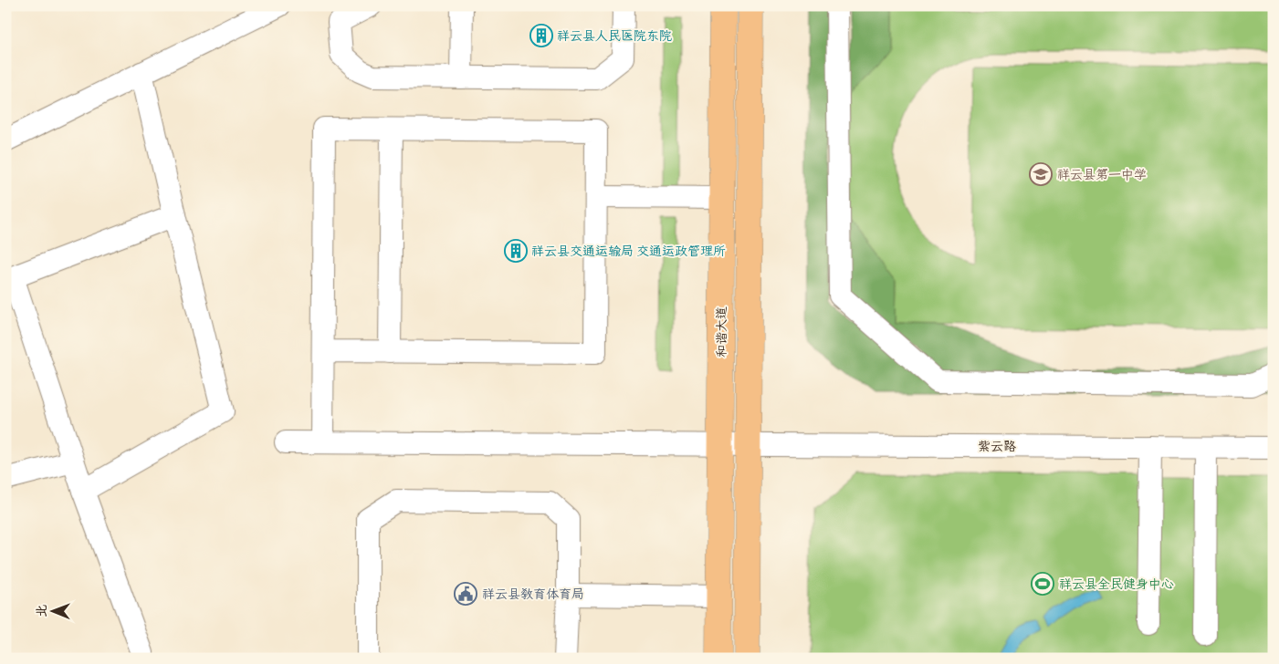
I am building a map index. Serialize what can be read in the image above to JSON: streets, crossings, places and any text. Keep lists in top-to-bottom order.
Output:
{
  "streets": {
    "main road": ["和谐大道"],
    "street": ["紫云路"]
  },
  "crossings": [
    ["和谐大道", "紫云路"]
  ],
  "places": {
    "building": ["祥云县人民医院东院", "祥云县交通运输局 交通运政管理所"],
    "school or university": ["祥云县第一中学"],
    "sports": ["祥云县全民健身中心"],
    "public building": ["祥云县教育体育局"]
  },
  "north": "left"
}
